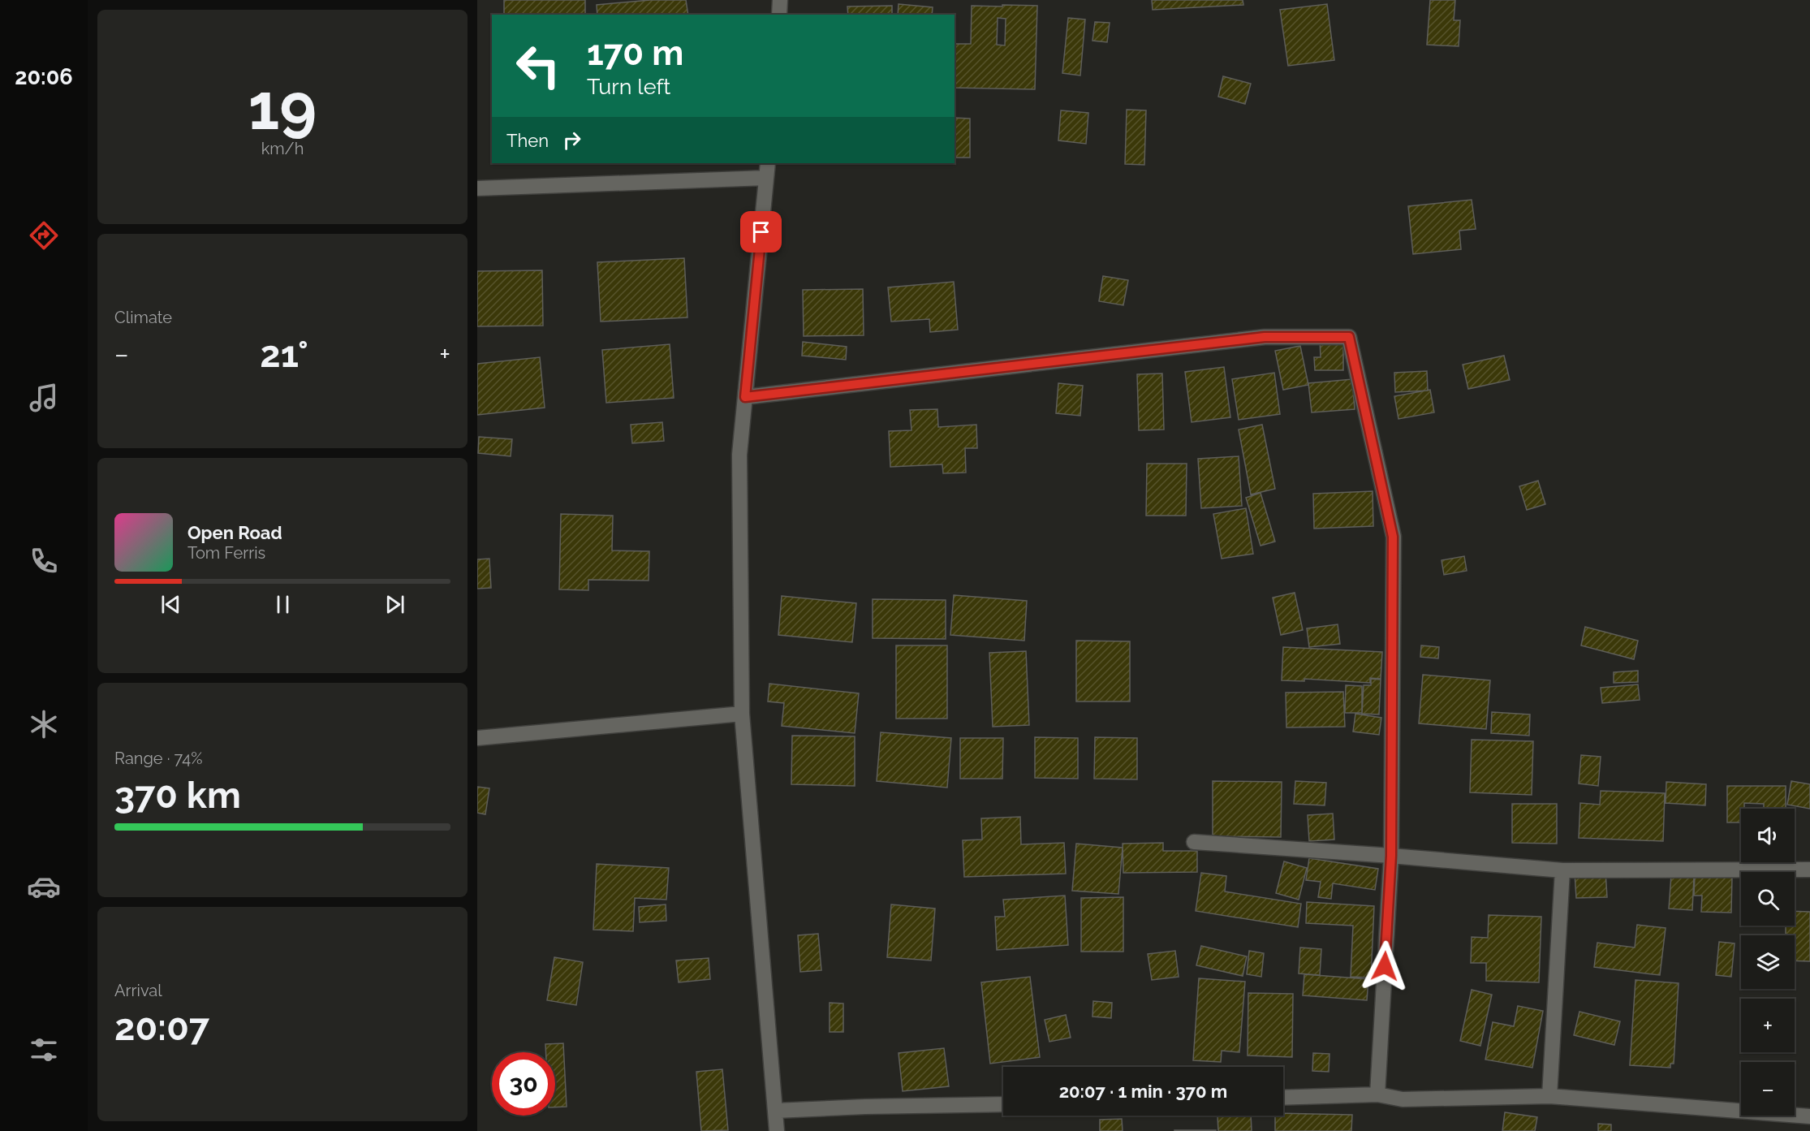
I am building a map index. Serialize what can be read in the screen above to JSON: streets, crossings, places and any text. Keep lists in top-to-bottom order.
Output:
{
  "page": {
    "tabs": "20:06",
    "tile": [
      ["19", "km/h"],
      "Climate",
      ["Range · 74%", "370 km"],
      ["Arrival", "20:07"]
    ],
    "turn": ["170 m", "Turn left"],
    "then": "Then",
    "heat": ["−", "21°", "+"],
    "song": ["Open Road", "Tom Ferris"],
    "map_buttons": ["+", "−"],
    "limit": "30",
    "trip": "20:07 · 1 min · 370 m"
  }
}
